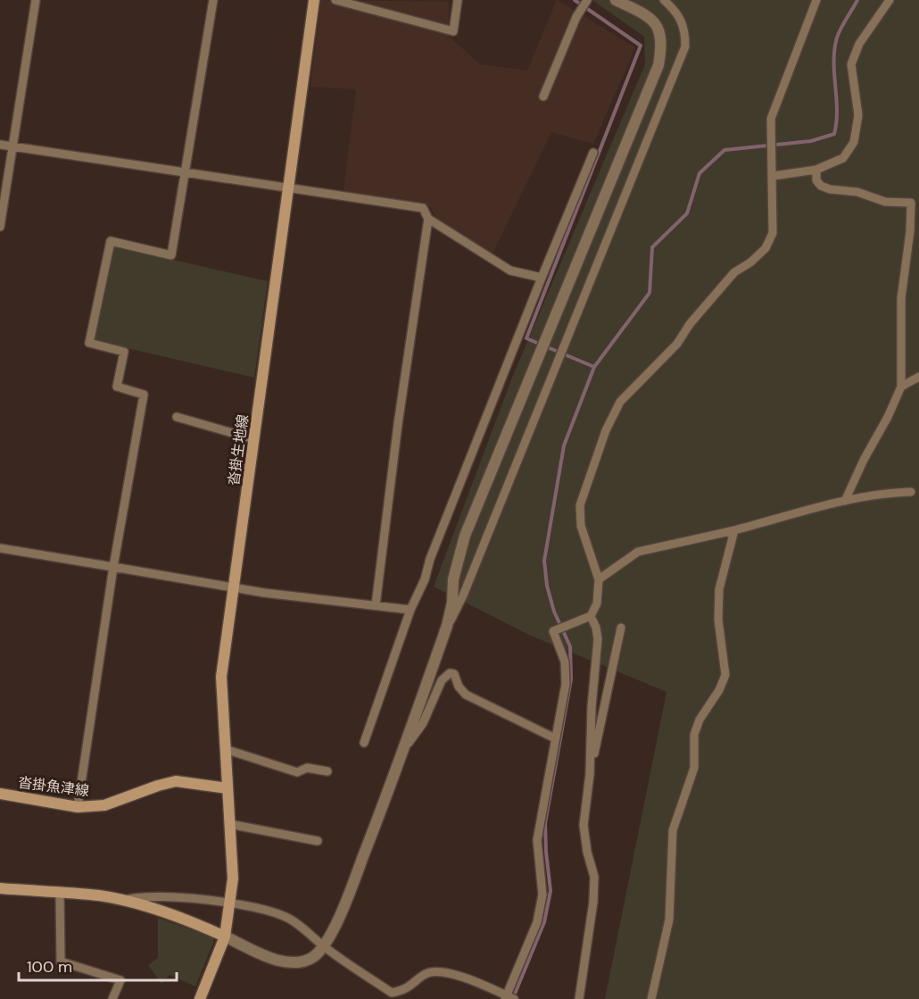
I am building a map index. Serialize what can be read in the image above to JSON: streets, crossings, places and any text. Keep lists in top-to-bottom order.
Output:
{
  "streets": {
    "main road": ["沓掛生地線", "沓掛魚津線"]
  },
  "crossings": [
    ["沓掛生地線", "沓掛魚津線"]
  ],
  "scale_bar": "100 m"
}
